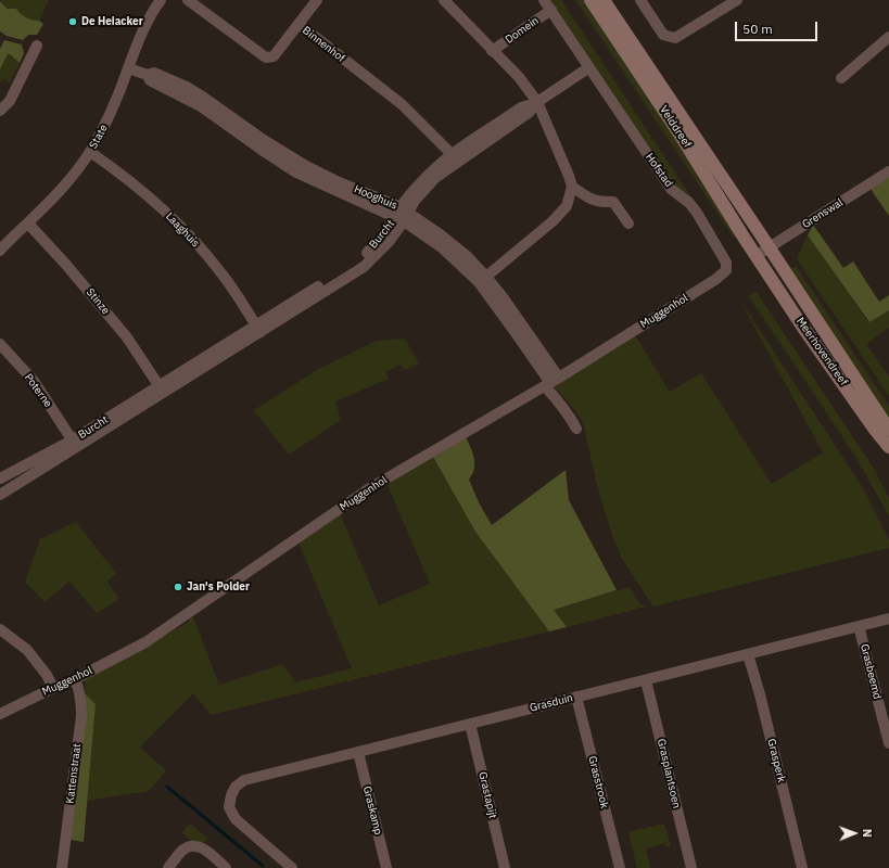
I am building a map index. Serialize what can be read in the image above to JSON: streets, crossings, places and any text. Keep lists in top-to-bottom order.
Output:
{
  "streets": {
    "main road": ["Velddreef", "Meerhovendreef"],
    "street": [
      "Domein",
      "Binnenhof",
      "State",
      "Hofstad",
      "Hooghuis",
      "Grenswal",
      "Laaghuis",
      "Burcht",
      "Stinze",
      "Muggenhol",
      "Poterne",
      "Grasbeemd",
      "Grasduin",
      "Grasperk",
      "Kattenstraat",
      "Grasplantsoen",
      "Grasstrook",
      "Grastapijt",
      "Graskamp"
    ]
  },
  "crossings": [
    ["Domein", "Burcht"],
    ["Binnenhof", "Burcht"],
    ["Velddreef", "Grenswal"],
    ["Velddreef", "Meerhovendreef"],
    ["State", "Hooghuis"],
    ["State", "Laaghuis"],
    ["State", "Stinze"],
    ["Hofstad", "Burcht"],
    ["Hofstad", "Muggenhol"],
    ["Hooghuis", "Burcht"],
    ["Hooghuis", "Muggenhol"],
    ["Grenswal", "Meerhovendreef"],
    ["Laaghuis", "Burcht"],
    ["Burcht", "Stinze"],
    ["Burcht", "Poterne"],
    ["Muggenhol", "Kattenstraat"],
    ["Grasbeemd", "Grasduin"],
    ["Grasduin", "Grasperk"],
    ["Grasduin", "Grasplantsoen"],
    ["Grasduin", "Grasstrook"],
    ["Grasduin", "Grastapijt"],
    ["Grasduin", "Graskamp"]
  ],
  "places": ["De Heiacker", "Jan's Polder"],
  "scale_bar": "50 m",
  "north": "right"
}
